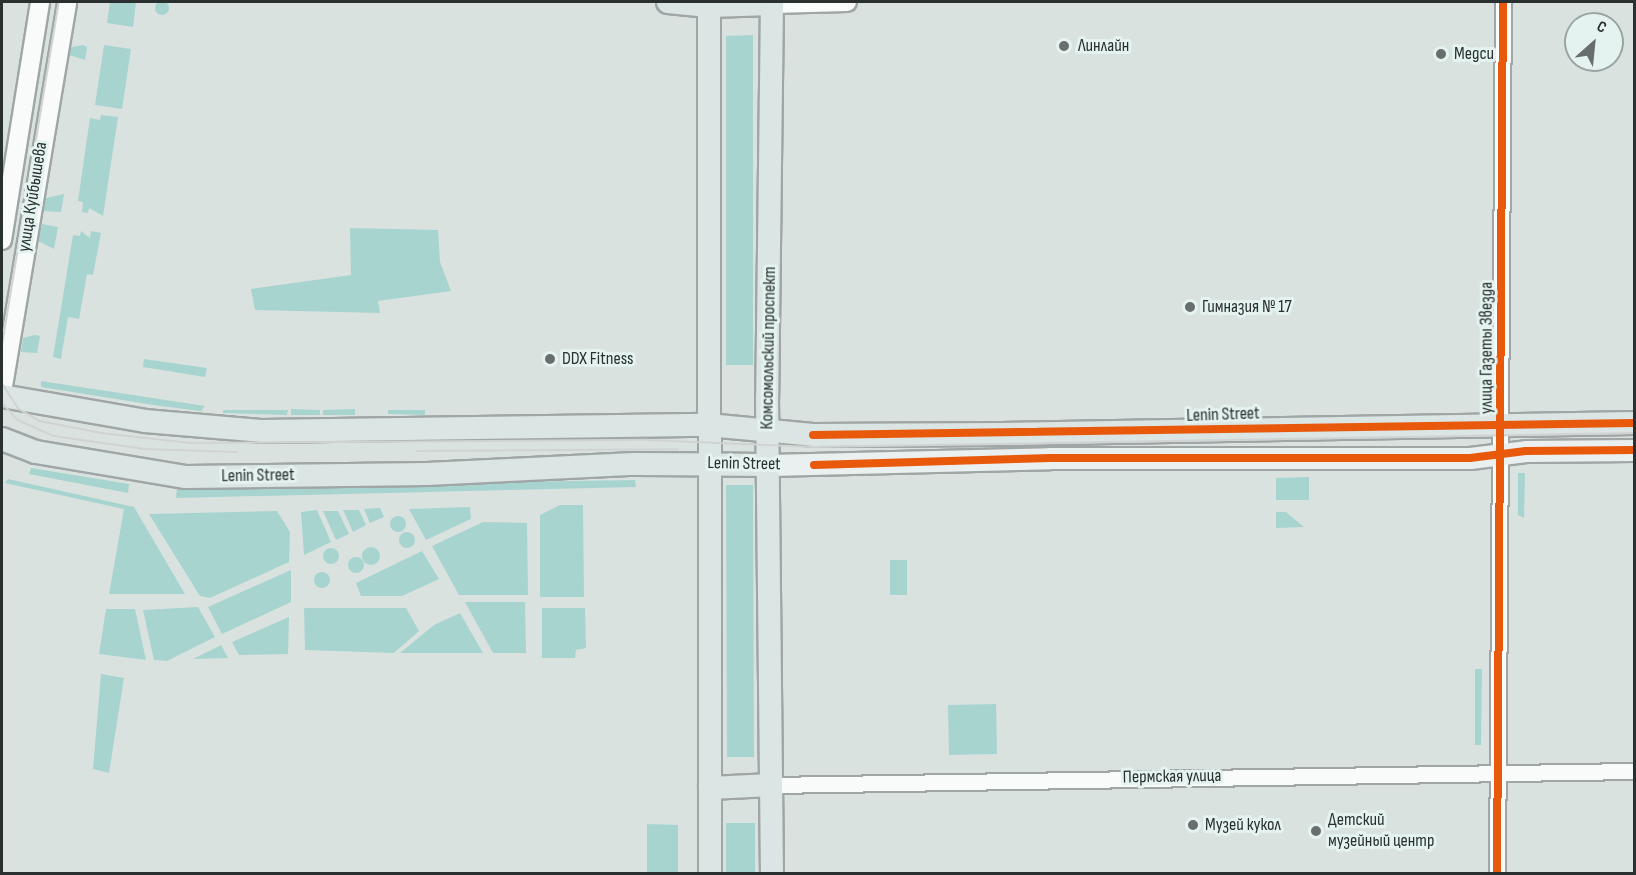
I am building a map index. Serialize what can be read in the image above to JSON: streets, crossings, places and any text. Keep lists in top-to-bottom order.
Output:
{
  "streets": {
    "main road": ["Комсомольский проспект", "Lenin Street", "Пермская улица"],
    "street": ["улица Куйбышева", "улица Газеты Звезда"]
  },
  "crossings": [
    ["улица Куйбышева", "Lenin Street"],
    ["Комсомольский проспект", "Lenin Street"],
    ["Комсомольский проспект", "Пермская улица"],
    ["улица Газеты Звезда", "Lenin Street"],
    ["улица Газеты Звезда", "Пермская улица"]
  ],
  "places": [
    "Линлайн",
    "Медси",
    "Гимназия № 17",
    "DDX Fitness",
    "Музей кукол",
    "Детский музейный центр"
  ],
  "north": "top right"
}
